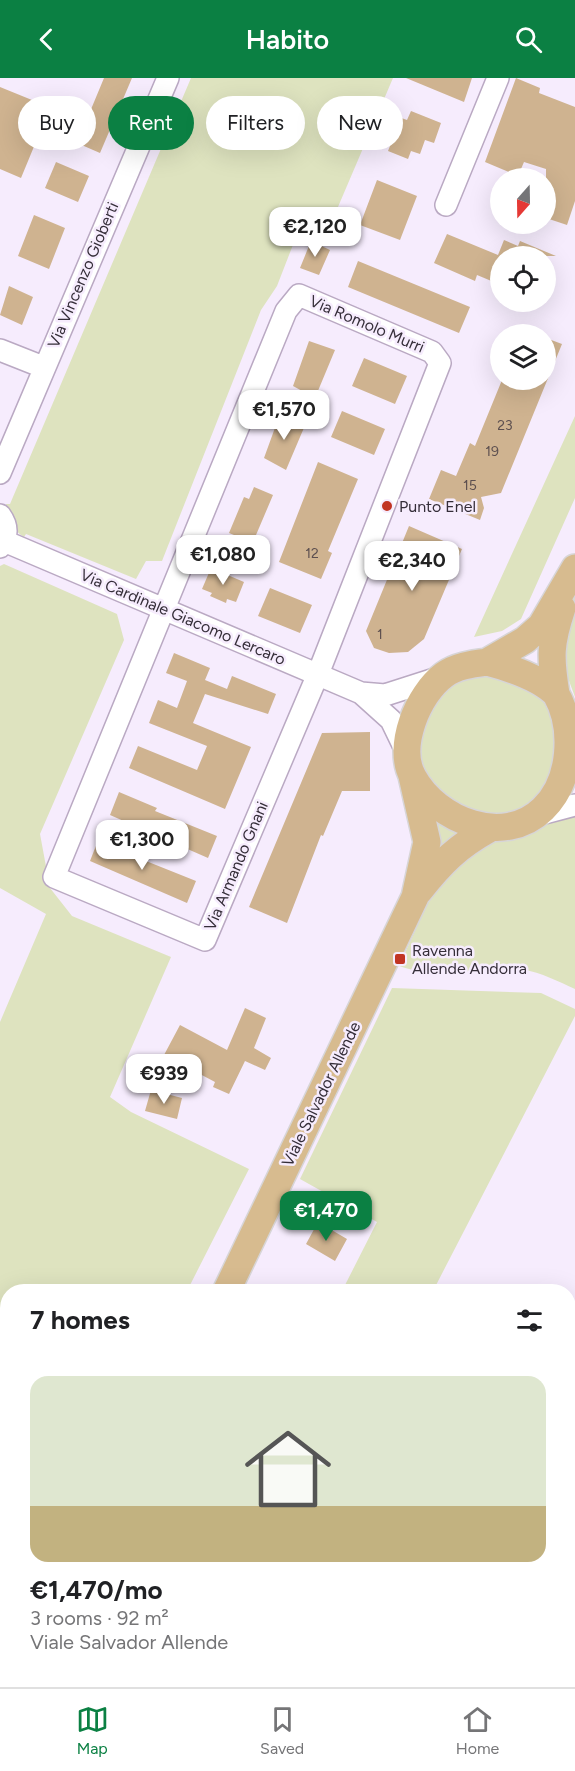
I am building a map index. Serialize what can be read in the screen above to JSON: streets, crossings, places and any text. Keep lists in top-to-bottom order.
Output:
{
  "streets": {
    "main road": ["Viale Salvador Allende"],
    "street": [
      "Via Vincenzo Gioberti",
      "Via Romolo Murri",
      "Via Cardinale Giacomo Lercaro",
      "Via Armando Gnani"
    ]
  },
  "crossings": [
    ["Via Romolo Murri", "Via Cardinale Giacomo Lercaro"],
    ["Via Romolo Murri", "Via Armando Gnani"],
    ["Via Cardinale Giacomo Lercaro", "Via Armando Gnani"],
    ["Via Cardinale Giacomo Lercaro", "Viale Salvador Allende"]
  ],
  "places": {
    "other": ["Punto Enel"],
    "transit": ["Ravenna Allende Andorra"]
  },
  "house_numbers": [
    "23",
    "19",
    "15",
    "12",
    "1"
  ],
  "north": "bottom",
  "page": {
    "header": "Habito",
    "chip": [
      "Buy",
      "Rent",
      "Filters",
      "New"
    ],
    "price": [
      "€2,120",
      "€1,570",
      "€1,080",
      "€2,340",
      "€1,300",
      "€939",
      "€1,470"
    ],
    "heading": "7 homes",
    "list": [
      {
        "name": "€1,470/mo",
        "note": "3 rooms · 92 m² · Viale Salvador Allende"
      }
    ],
    "tabs": ["Map", "Saved", "Home"]
  }
}
